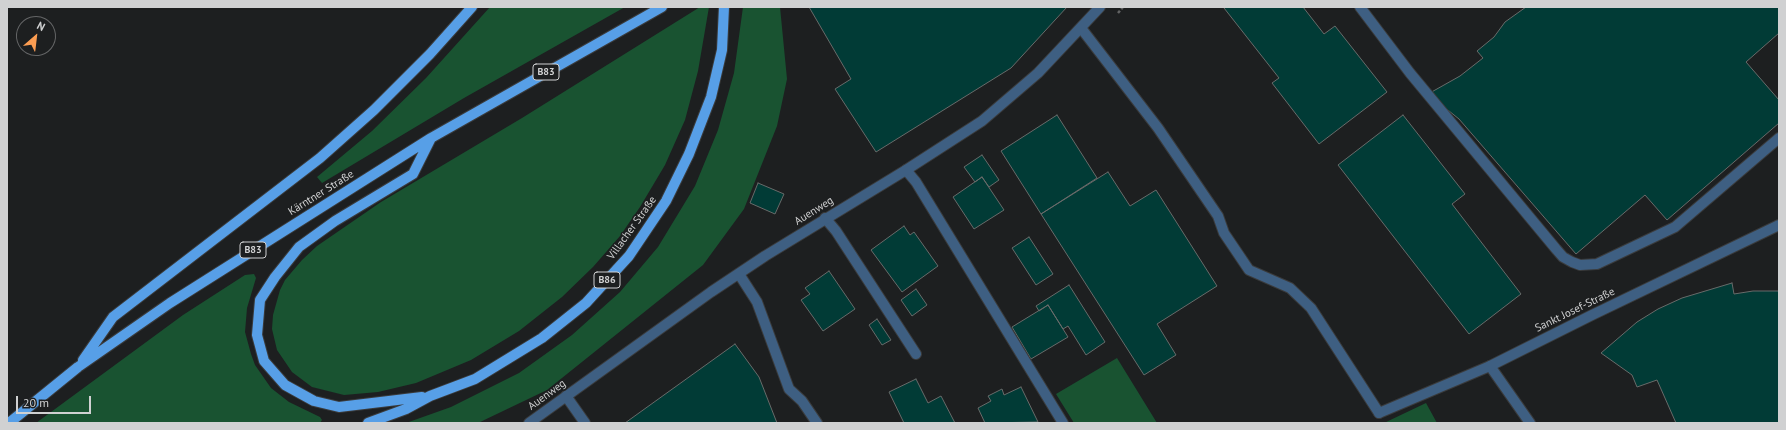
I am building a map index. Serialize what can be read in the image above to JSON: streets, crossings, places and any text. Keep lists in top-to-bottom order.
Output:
{
  "streets": {
    "main road": [
      "B83",
      "Kärntner Straße",
      "Villacher Straße",
      "B86"
    ],
    "street": ["Auenweg", "Sankt Josef-Straße"]
  },
  "crossings": [
    ["Auenweg", "Sankt Josef-Straße"]
  ],
  "scale_bar": "20 m",
  "north": "top right"
}
